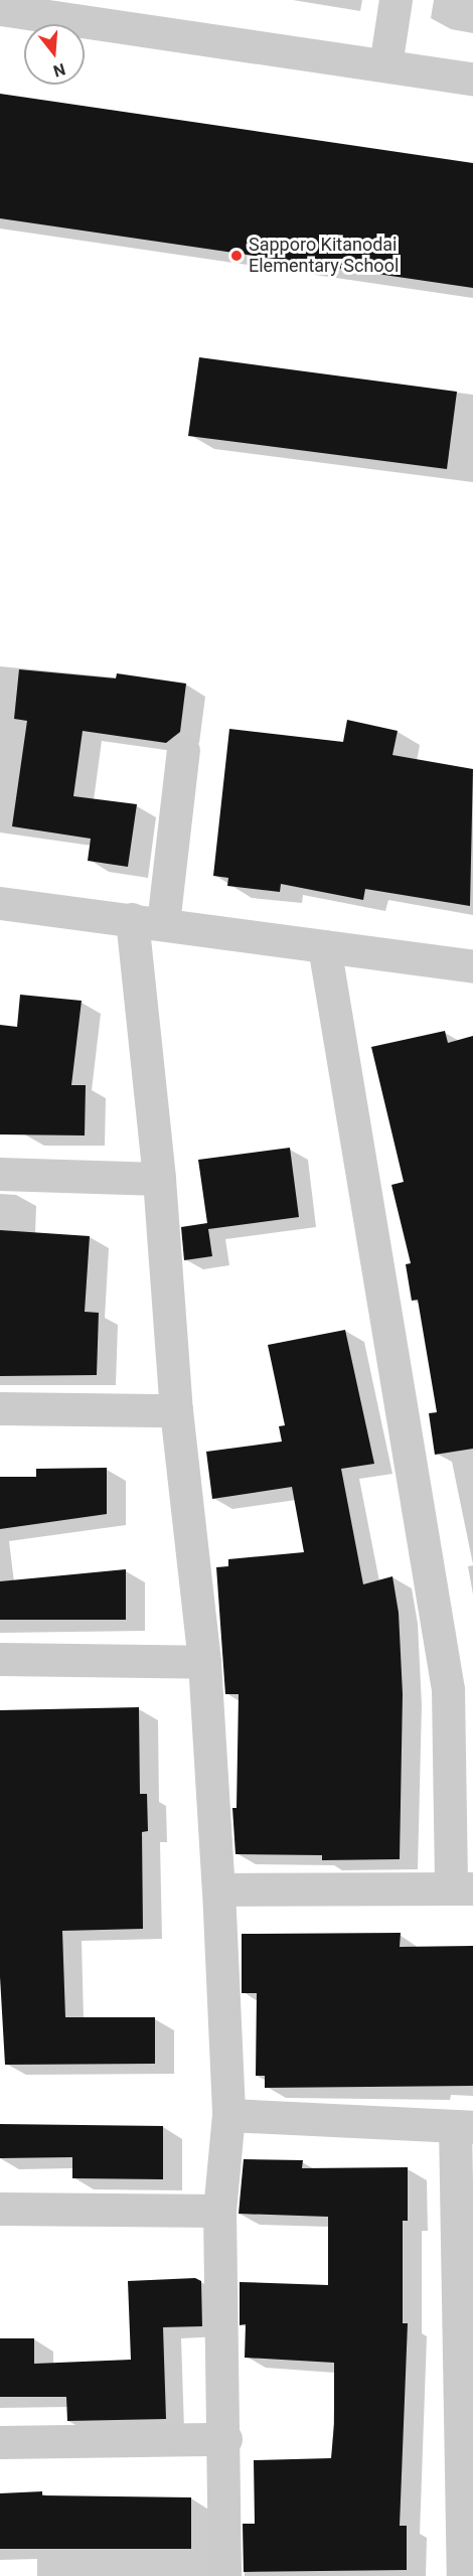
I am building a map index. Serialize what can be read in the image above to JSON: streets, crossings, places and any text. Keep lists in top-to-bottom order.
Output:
{
  "places": ["Sapporo Kitanodai Elementary School"],
  "north": "bottom"
}
